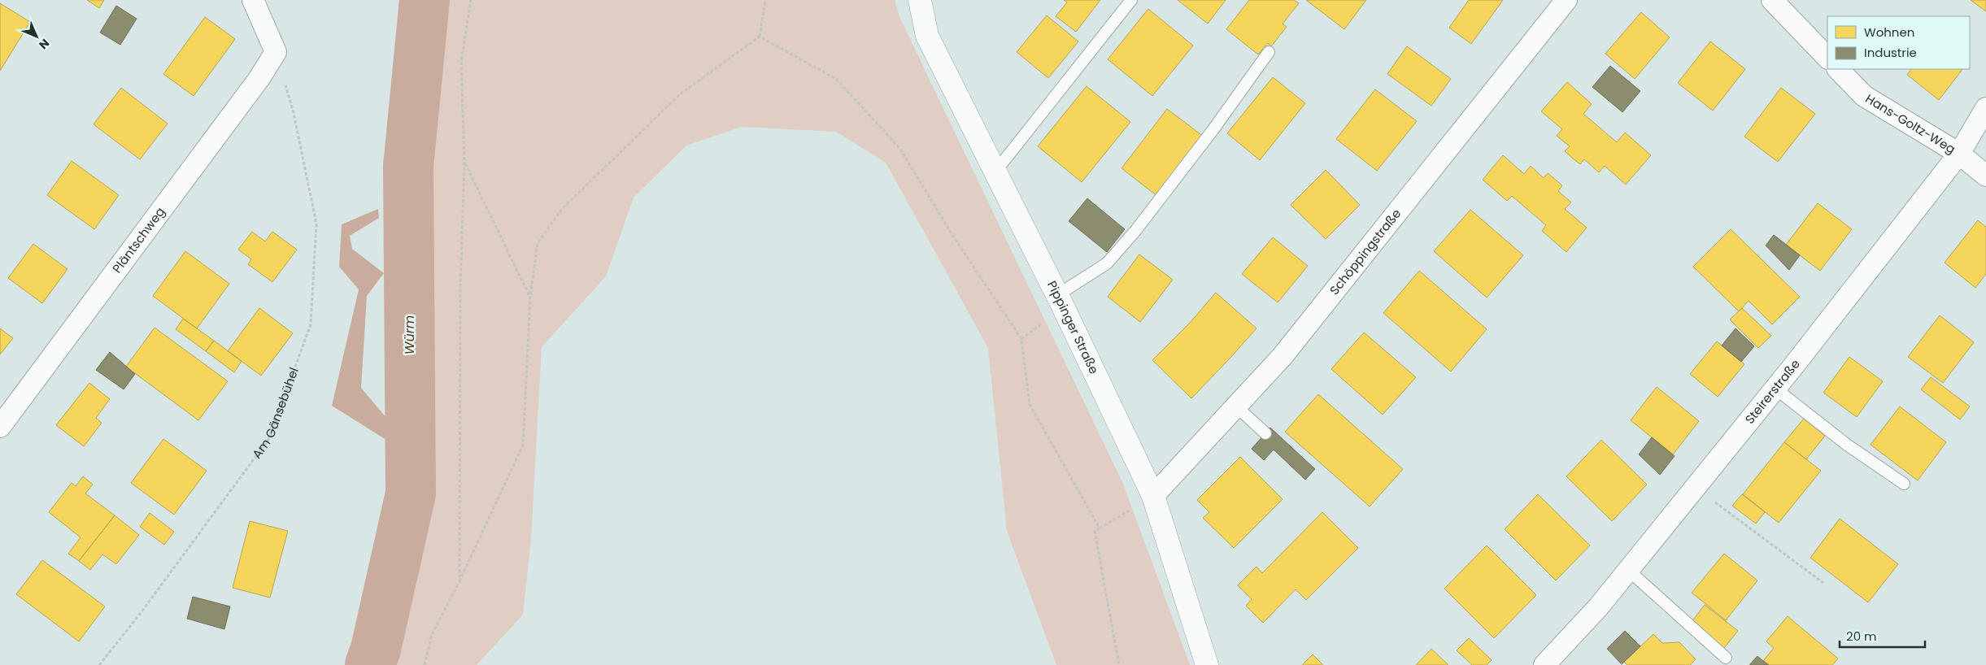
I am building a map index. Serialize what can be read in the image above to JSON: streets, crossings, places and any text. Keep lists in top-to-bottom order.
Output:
{
  "streets": {
    "main road": ["Pippinger Straße"],
    "street": [
      "Hans-Goltz-Weg",
      "Pläntschweg",
      "Schöppingstraße",
      "Steirerstraße"
    ],
    "path": ["Am Gänsebühel"]
  },
  "crossings": [
    ["Hans-Goltz-Weg", "Steirerstraße"],
    ["Schöppingstraße", "Pippinger Straße"]
  ],
  "water": ["Würm"],
  "legend": ["Wohnen", "Industrie"],
  "scale_bar": "20 m",
  "north": "bottom right"
}
